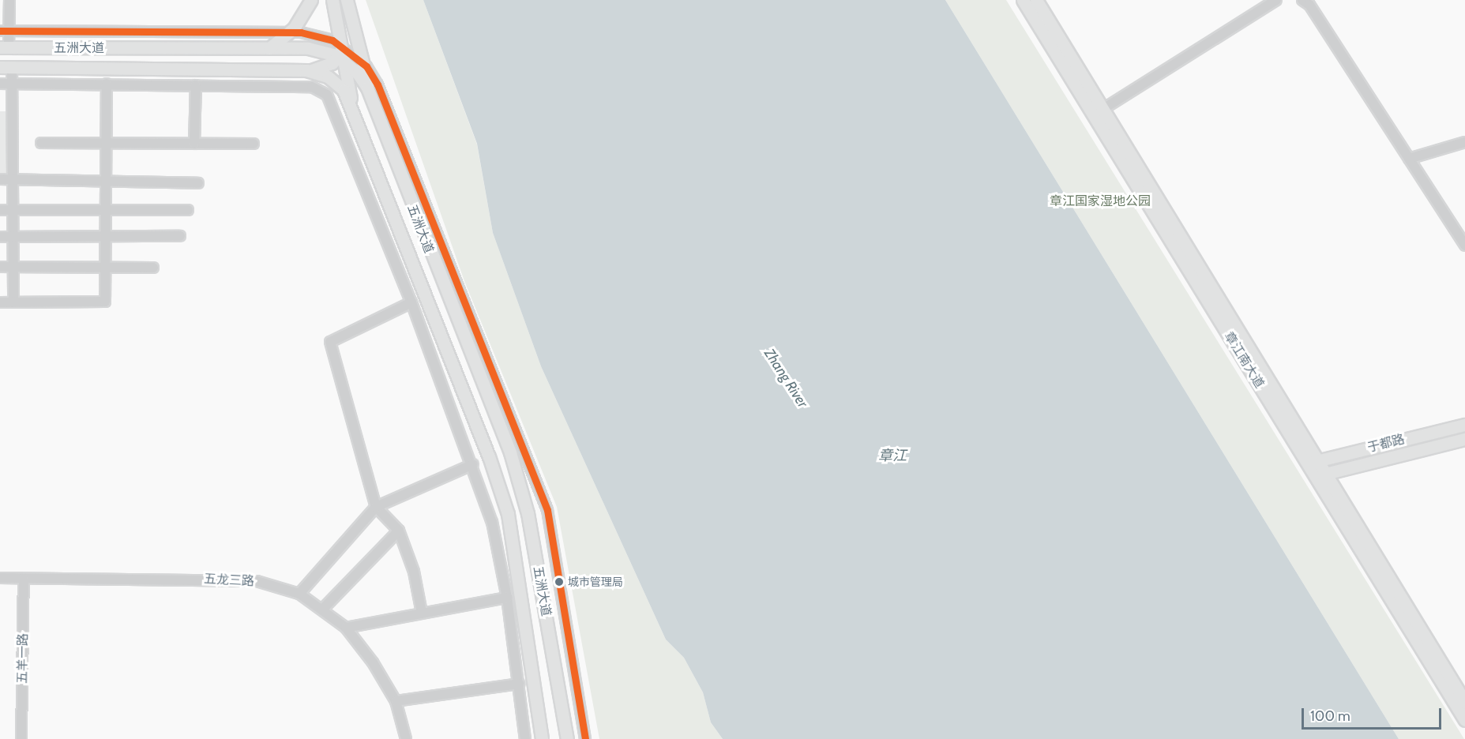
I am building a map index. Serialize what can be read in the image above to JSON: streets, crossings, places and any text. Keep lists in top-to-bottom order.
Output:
{
  "streets": {
    "main road": ["五洲大道", "章江南大道", "于都路"],
    "street": ["五龙三路", "五羊一路"]
  },
  "crossings": [
    ["章江南大道", "于都路"],
    ["五龙三路", "五羊一路"]
  ],
  "water": ["Zhang River", "章江"],
  "parks": ["章江国家湿地公园"],
  "places": ["城市管理局"],
  "scale_bar": "100 m"
}
